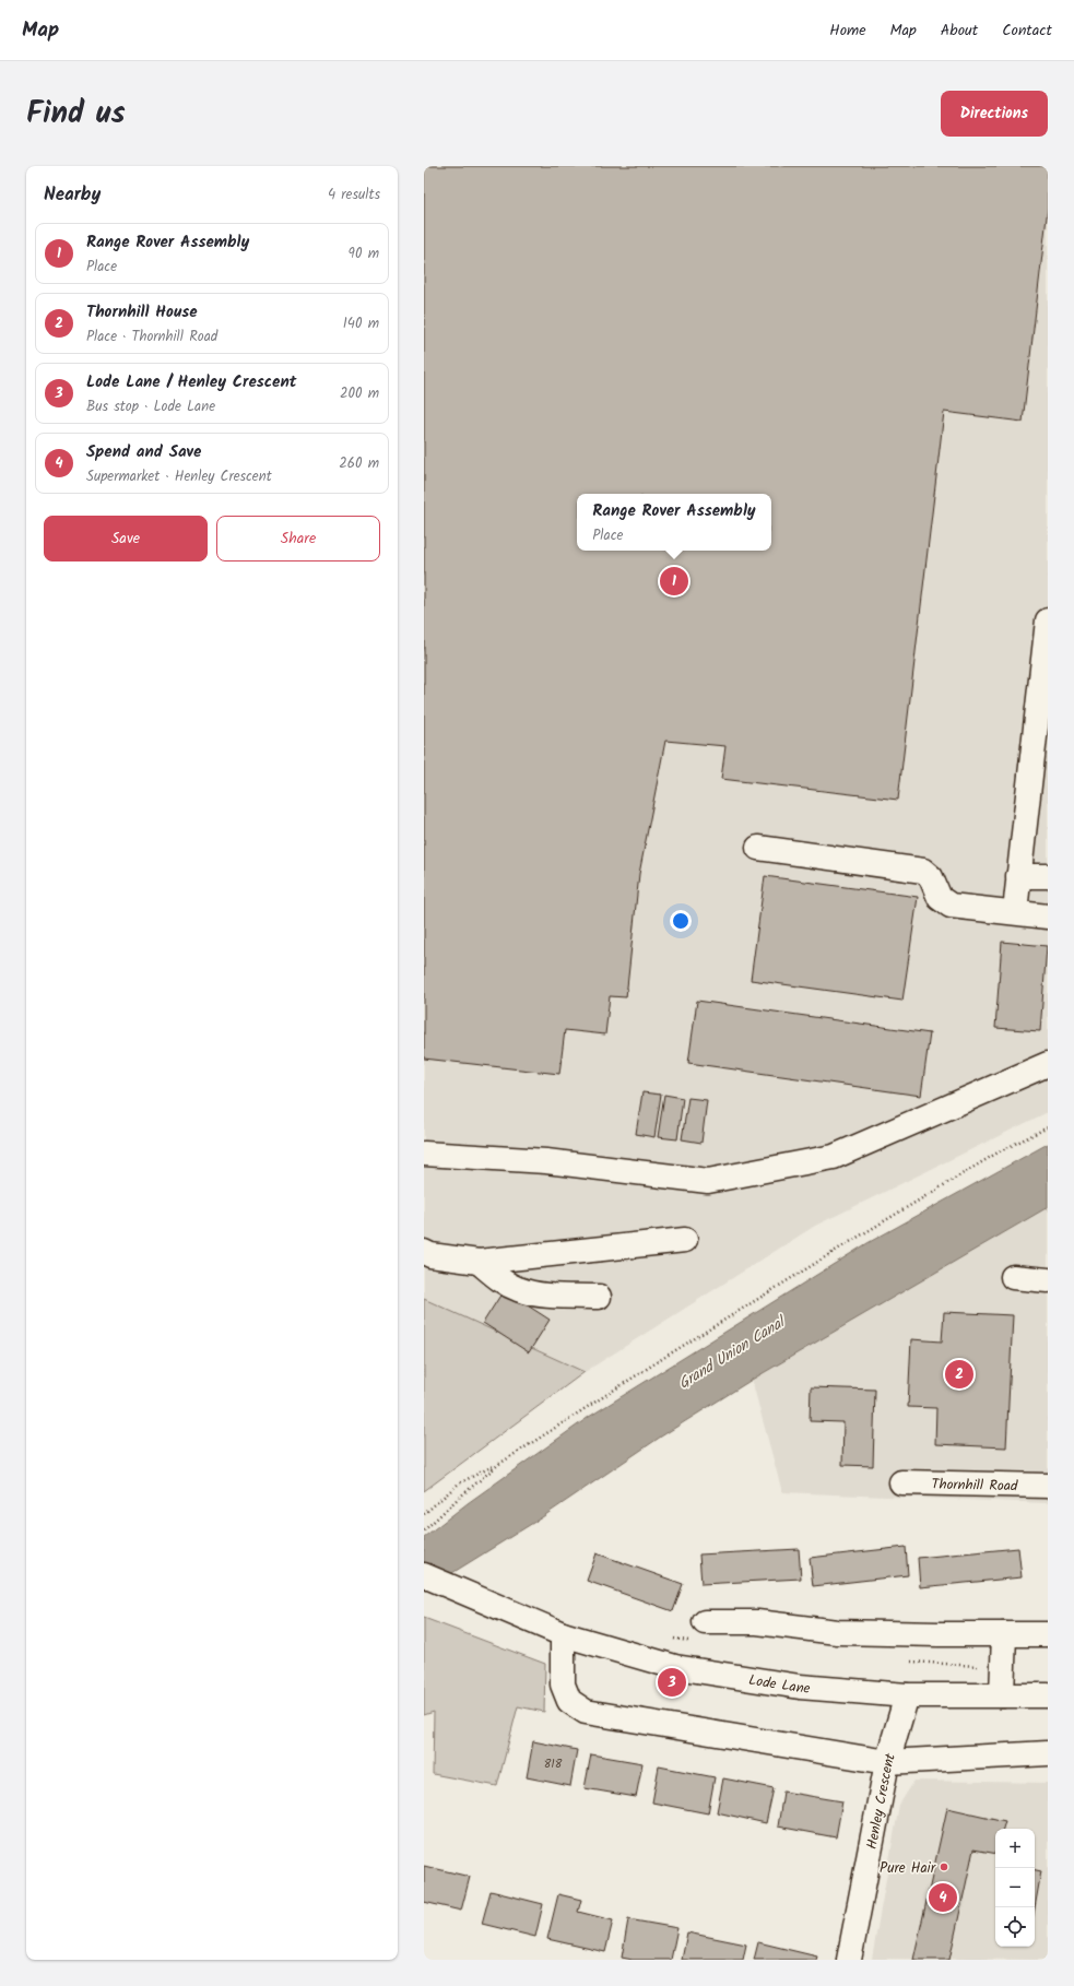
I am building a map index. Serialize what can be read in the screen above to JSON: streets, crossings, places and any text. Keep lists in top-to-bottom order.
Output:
{
  "streets": {
    "street": ["Thornhill Road", "Lode Lane", "Henley Crescent"]
  },
  "crossings": [
    ["Lode Lane", "Henley Crescent"]
  ],
  "water": ["Grand Union Canal"],
  "places": ["Pure Hair"],
  "house_numbers": ["818"],
  "page": {
    "header": "Map",
    "nav": [
      "Home",
      "Map",
      "About",
      "Contact"
    ],
    "title": "Find us",
    "buttons": [
      "Directions",
      ["Save", "Share"]
    ],
    "heading": ["Nearby", "4 results"],
    "list": [
      {
        "mark": "1",
        "name": "Range Rover Assembly",
        "note": "Place",
        "value": "90 m"
      },
      {
        "mark": "2",
        "name": "Thornhill House",
        "note": "Place · Thornhill Road",
        "value": "140 m"
      },
      {
        "mark": "3",
        "name": "Lode Lane / Henley Crescent",
        "note": "Bus stop · Lode Lane",
        "value": "200 m"
      },
      {
        "mark": "4",
        "name": "Spend and Save",
        "note": "Supermarket · Henley Crescent",
        "value": "260 m"
      }
    ],
    "popup": ["Range Rover Assembly", "Place"],
    "pins": [
      "1",
      "2",
      "3",
      "4"
    ],
    "map_buttons": ["+", "−"]
  }
}
